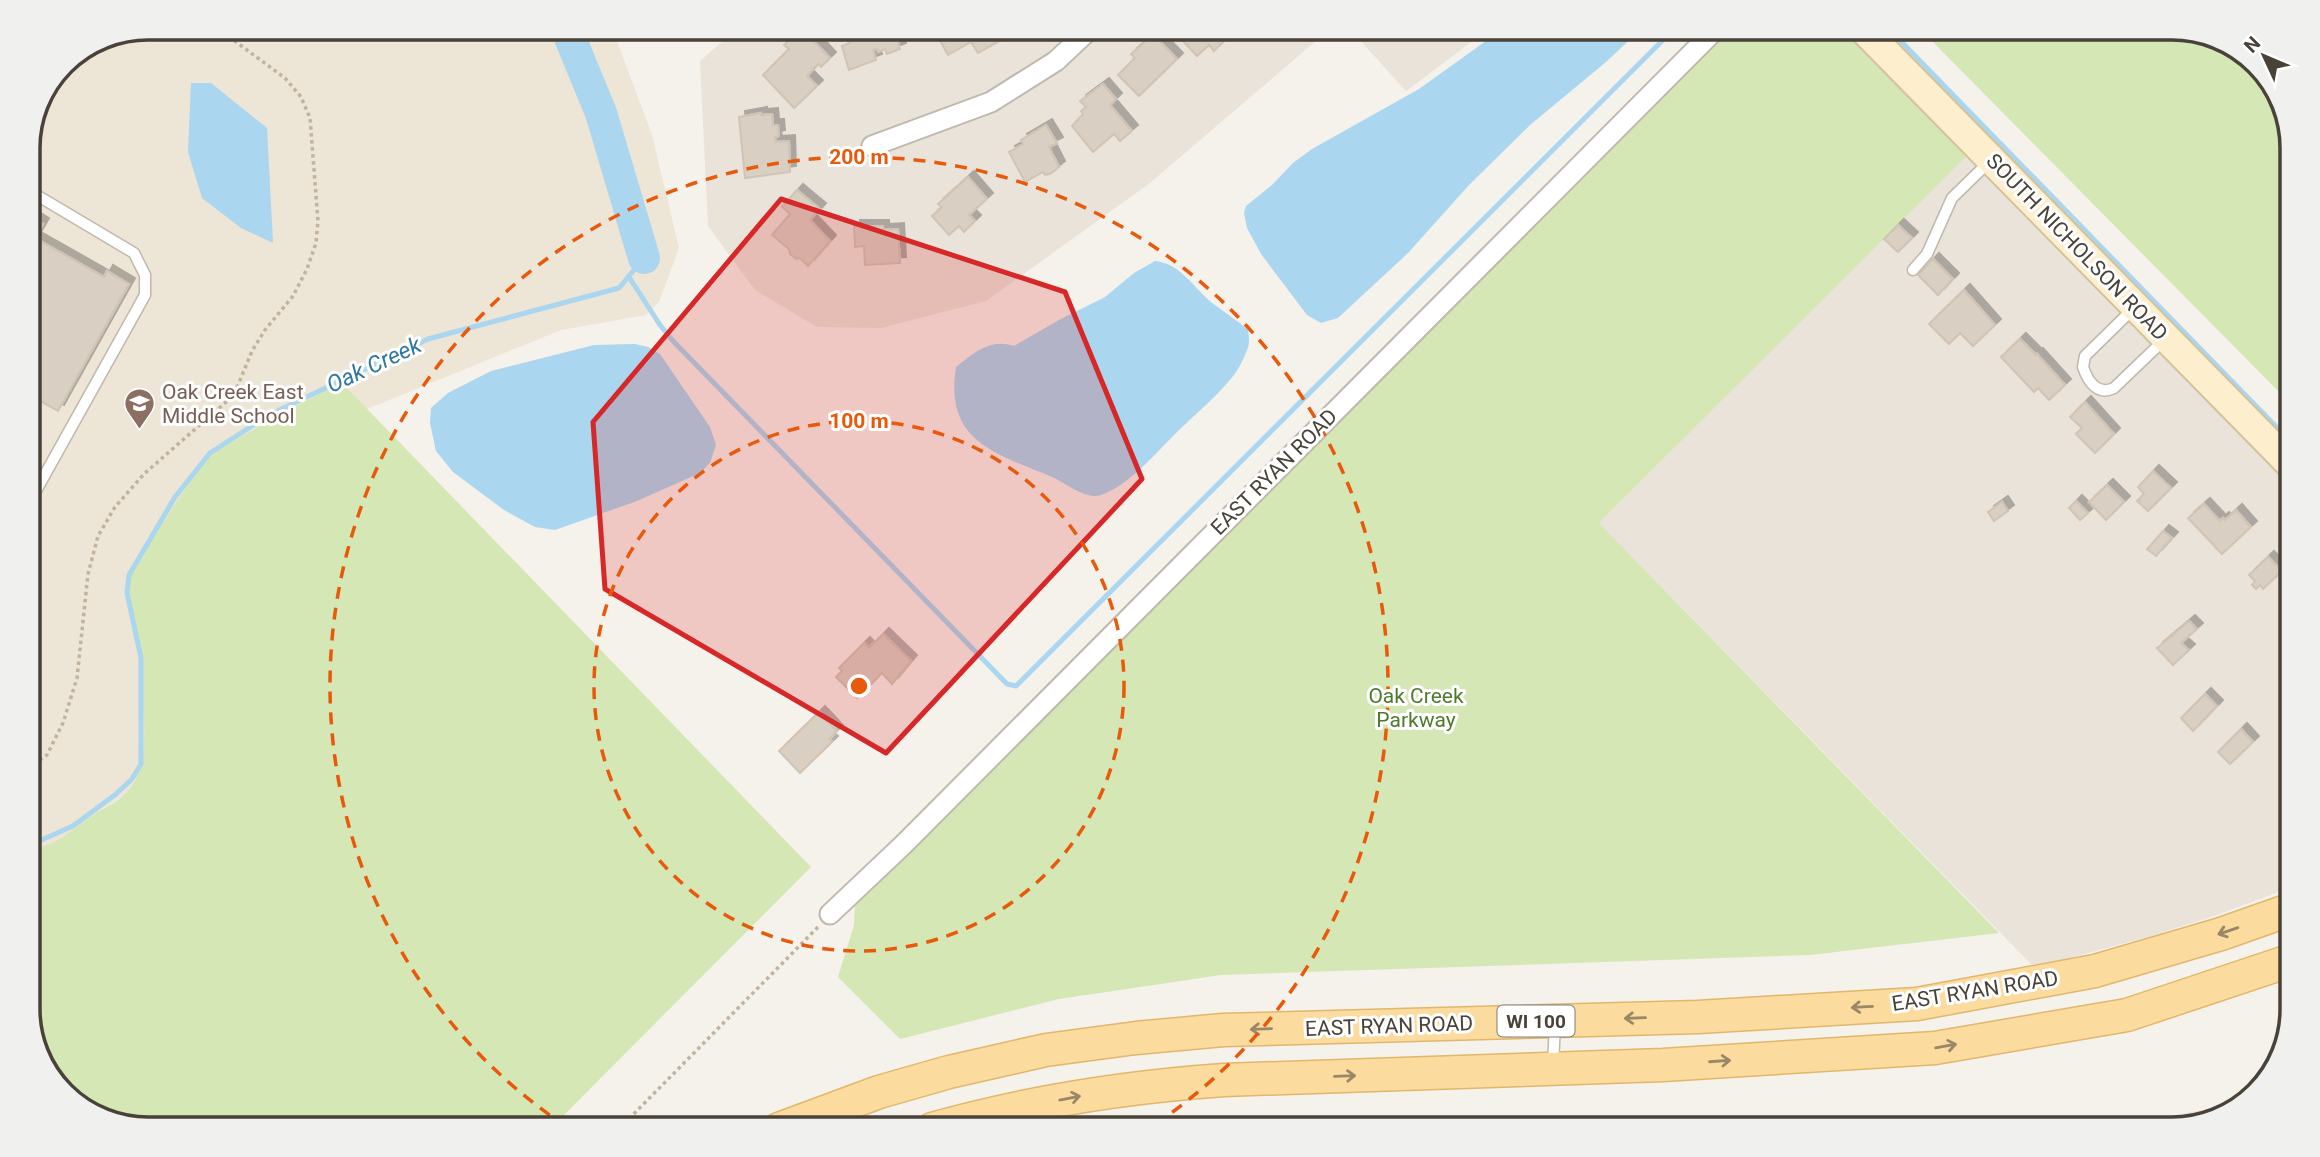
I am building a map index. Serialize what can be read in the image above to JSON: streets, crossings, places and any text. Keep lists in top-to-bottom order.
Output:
{
  "streets": {
    "main road": ["EAST RYAN ROAD", "WI 100"],
    "street": ["SOUTH NICHOLSON ROAD"]
  },
  "one_way": ["EAST RYAN ROAD"],
  "water": ["Oak Creek"],
  "parks": ["Oak Creek Parkway"],
  "places": {
    "school or university": ["Oak Creek East Middle School"]
  },
  "north": "top left",
  "rings": ["200 m", "100 m"]
}
